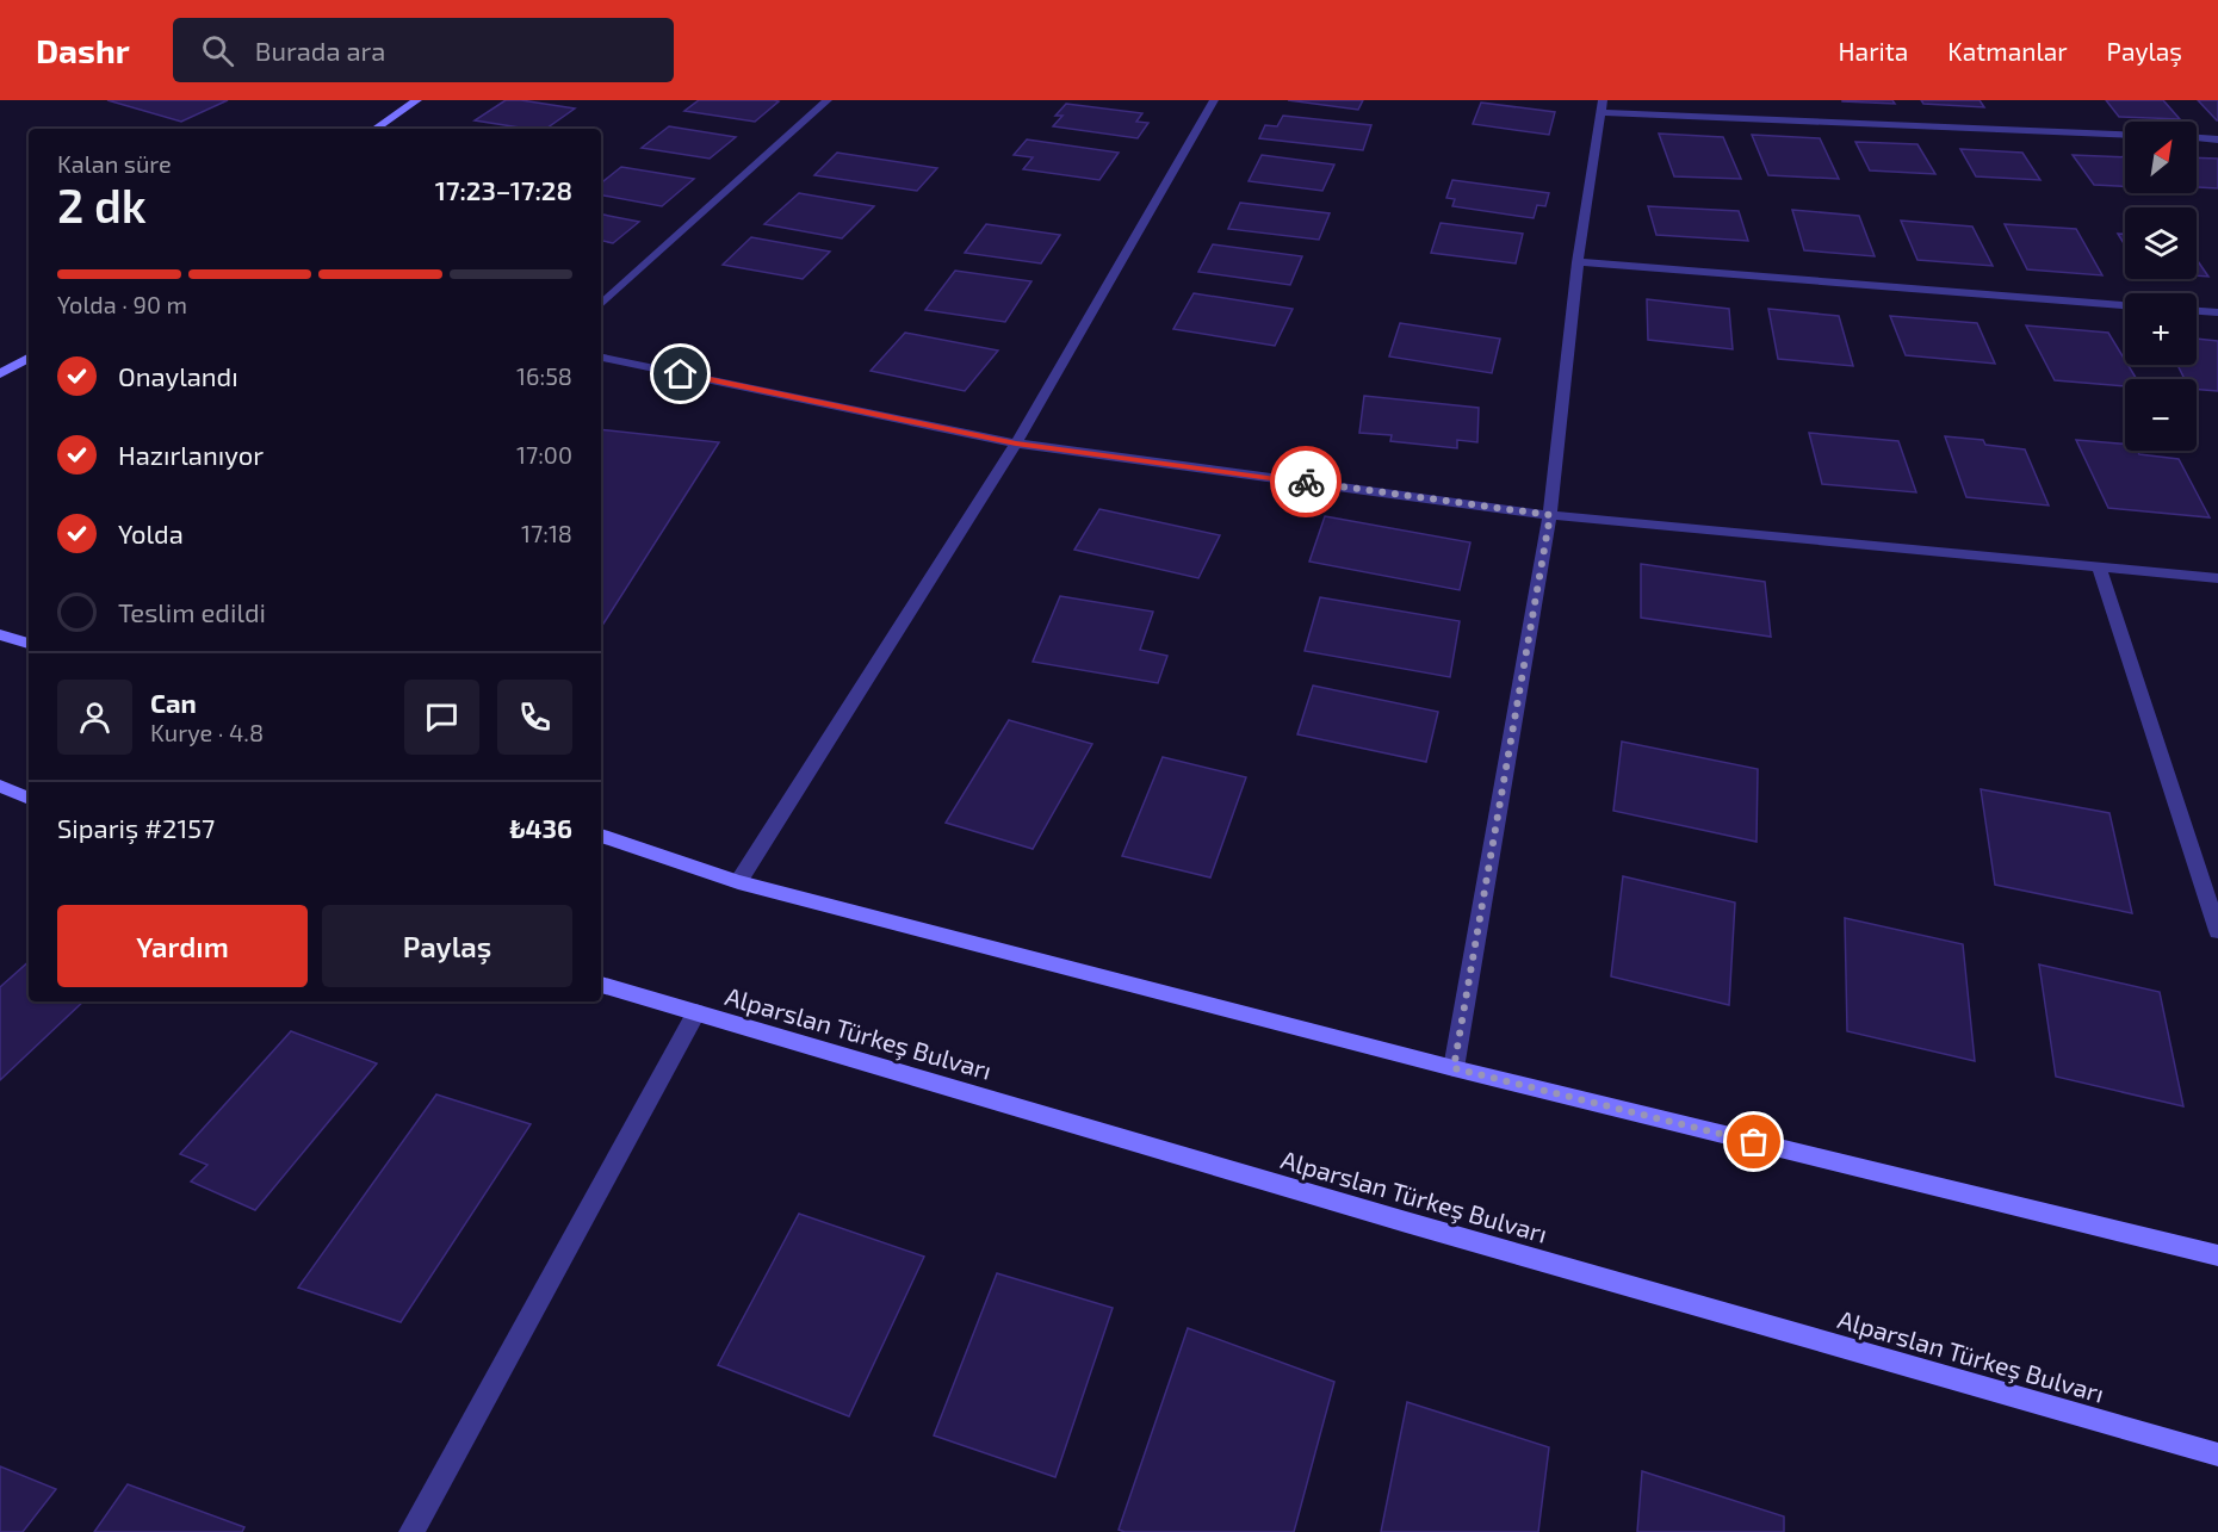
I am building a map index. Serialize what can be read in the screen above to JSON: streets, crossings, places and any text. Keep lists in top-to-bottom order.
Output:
{
  "streets": {
    "main road": ["Alparslan Türkeş Bulvarı"]
  },
  "north": "top right",
  "page": {
    "header": "Dashr",
    "search": "Burada ara",
    "nav": ["Harita", "Katmanlar", "Paylaş"],
    "map_buttons": ["+", "−"],
    "heading": ["2 dk", "Kalan süre", "17:23–17:28"],
    "panel": [
      "Can",
      "Kurye · 4.8",
      "Sipariş #2157",
      "₺436"
    ],
    "bar": "Yolda · 90 m",
    "list": [
      ["Onaylandı", "16:58"],
      ["Hazırlanıyor", "17:00"],
      ["Yolda", "17:18"],
      "Teslim edildi"
    ],
    "buttons": ["Yardım", "Paylaş"]
  }
}
